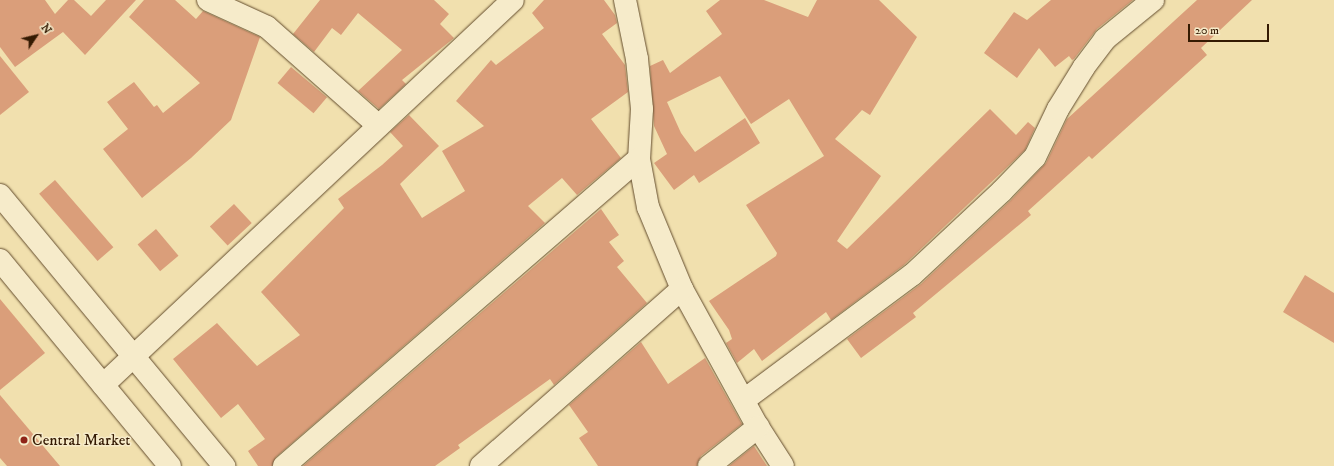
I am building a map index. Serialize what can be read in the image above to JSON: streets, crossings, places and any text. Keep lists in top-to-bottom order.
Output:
{
  "places": ["Central Market"],
  "scale_bar": "20 m",
  "north": "top right"
}
